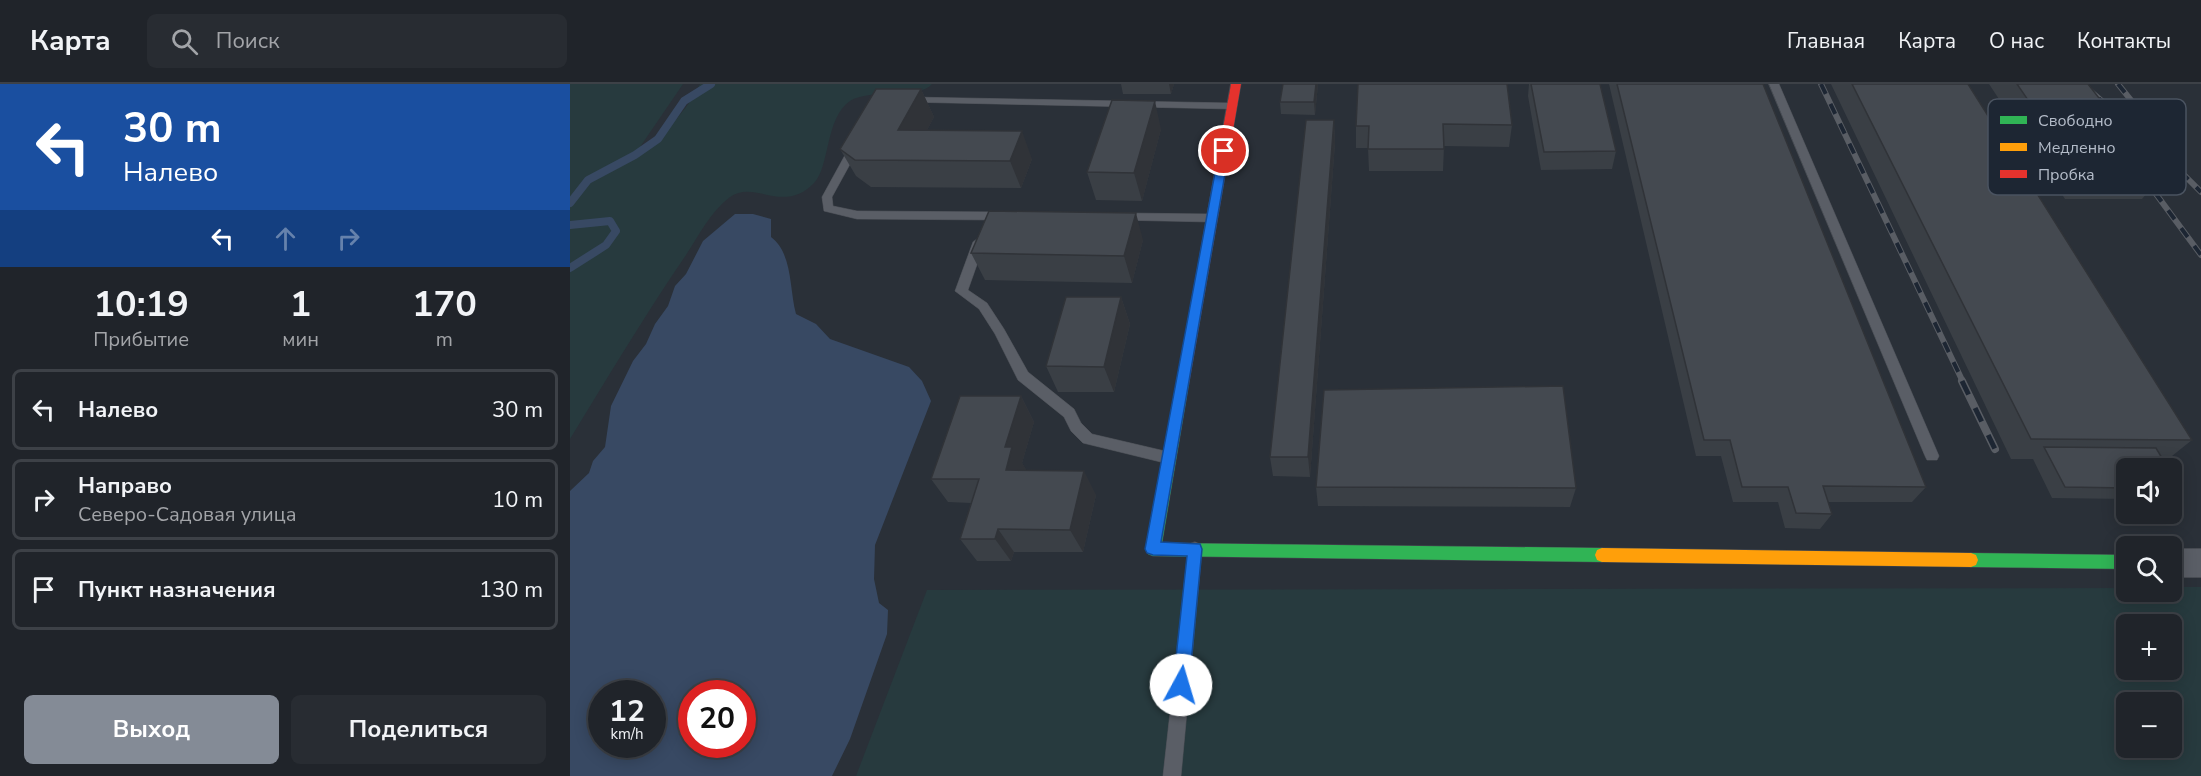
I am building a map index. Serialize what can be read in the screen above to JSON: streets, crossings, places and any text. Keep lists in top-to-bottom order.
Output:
{
  "legend": ["Свободно", "Медленно", "Пробка"],
  "page": {
    "header": "Карта",
    "search": "Поиск",
    "nav": [
      "Главная",
      "Карта",
      "О нас",
      "Контакты"
    ],
    "turn": ["30 m", "Налево"],
    "eta": [
      "10:19",
      "Прибытие",
      "1",
      "мин",
      "170",
      "m"
    ],
    "list": [
      {
        "name": "Налево",
        "value": "30 m"
      },
      {
        "name": "Направо",
        "note": "Северо-Садовая улица",
        "value": "10 m"
      },
      {
        "name": "Пункт назначения",
        "value": "130 m"
      }
    ],
    "map_buttons": ["+", "−"],
    "speed": "12 km/h",
    "limit": "20",
    "buttons": ["Выход", "Поделиться"]
  }
}
